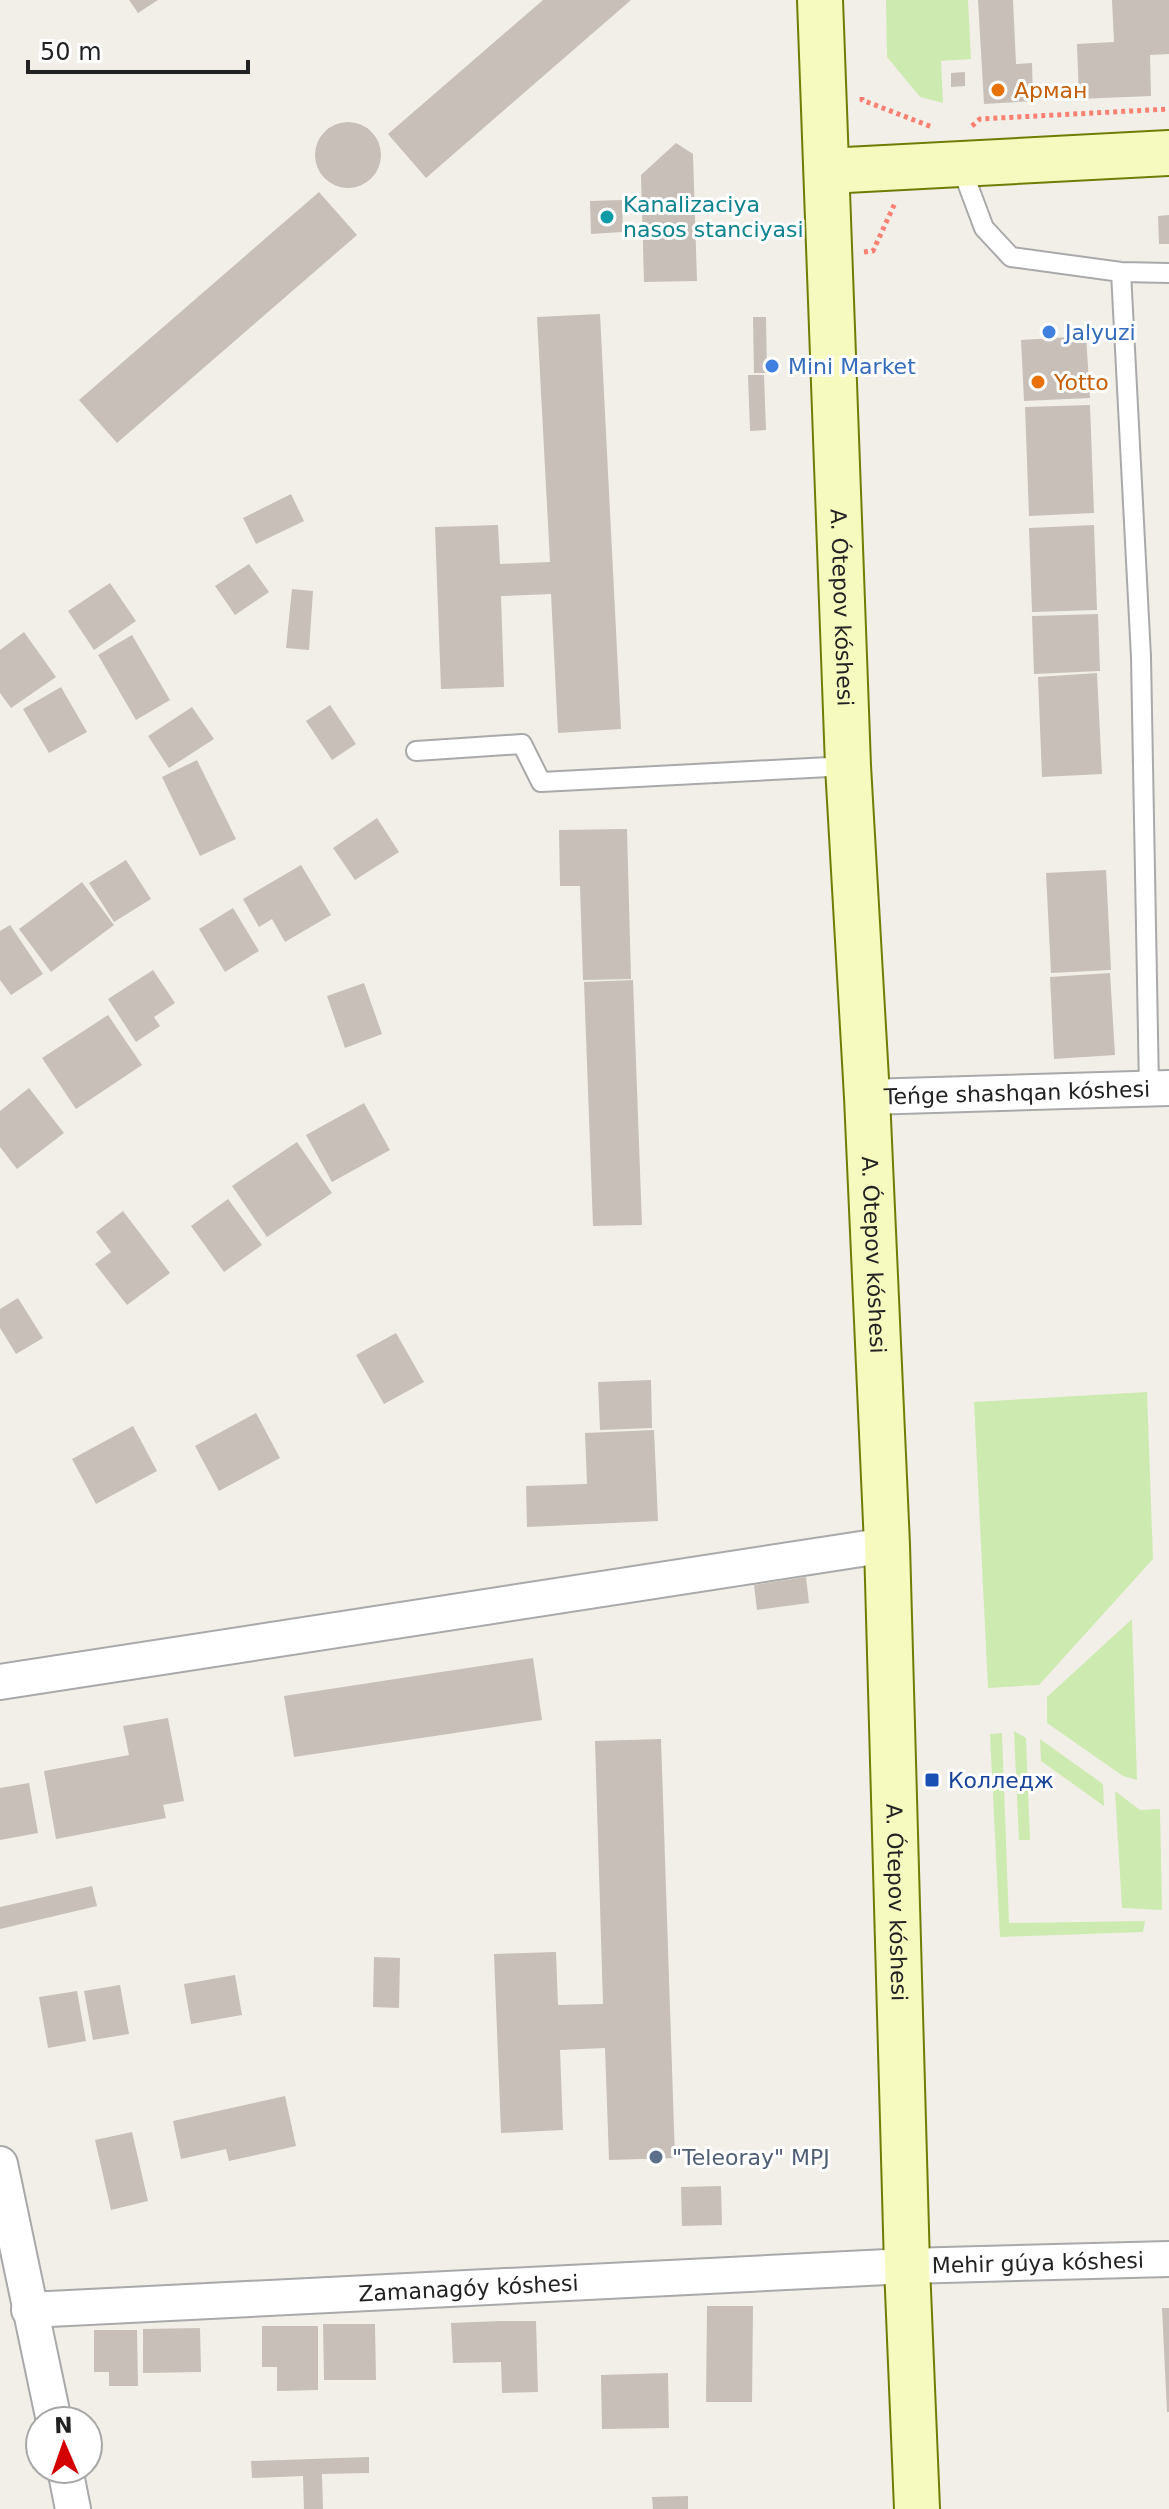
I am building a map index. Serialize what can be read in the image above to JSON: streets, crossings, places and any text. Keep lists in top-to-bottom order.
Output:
{
  "streets": {
    "main road": ["A. Ótepov kóshesi"],
    "street": ["Teńge shashqan kóshesi", "Mehir gúyа kóshesi", "Zamanagóy kóshesi"]
  },
  "crossings": [
    ["A. Ótepov kóshesi", "Teńge shashqan kóshesi"],
    ["A. Ótepov kóshesi", "Mehir gúyа kóshesi"],
    ["A. Ótepov kóshesi", "Zamanagóy kóshesi"],
    ["Mehir gúyа kóshesi", "Zamanagóy kóshesi"]
  ],
  "places": {
    "other": [
      "Арман",
      "Kanalizaciya nasos stanciyasi",
      "Jalyuzi",
      "Mini Market",
      "Yotto",
      "\"Teleoray\" MPJ"
    ],
    "transit": ["Колледж"]
  },
  "scale_bar": "50 m",
  "north": "top"
}
